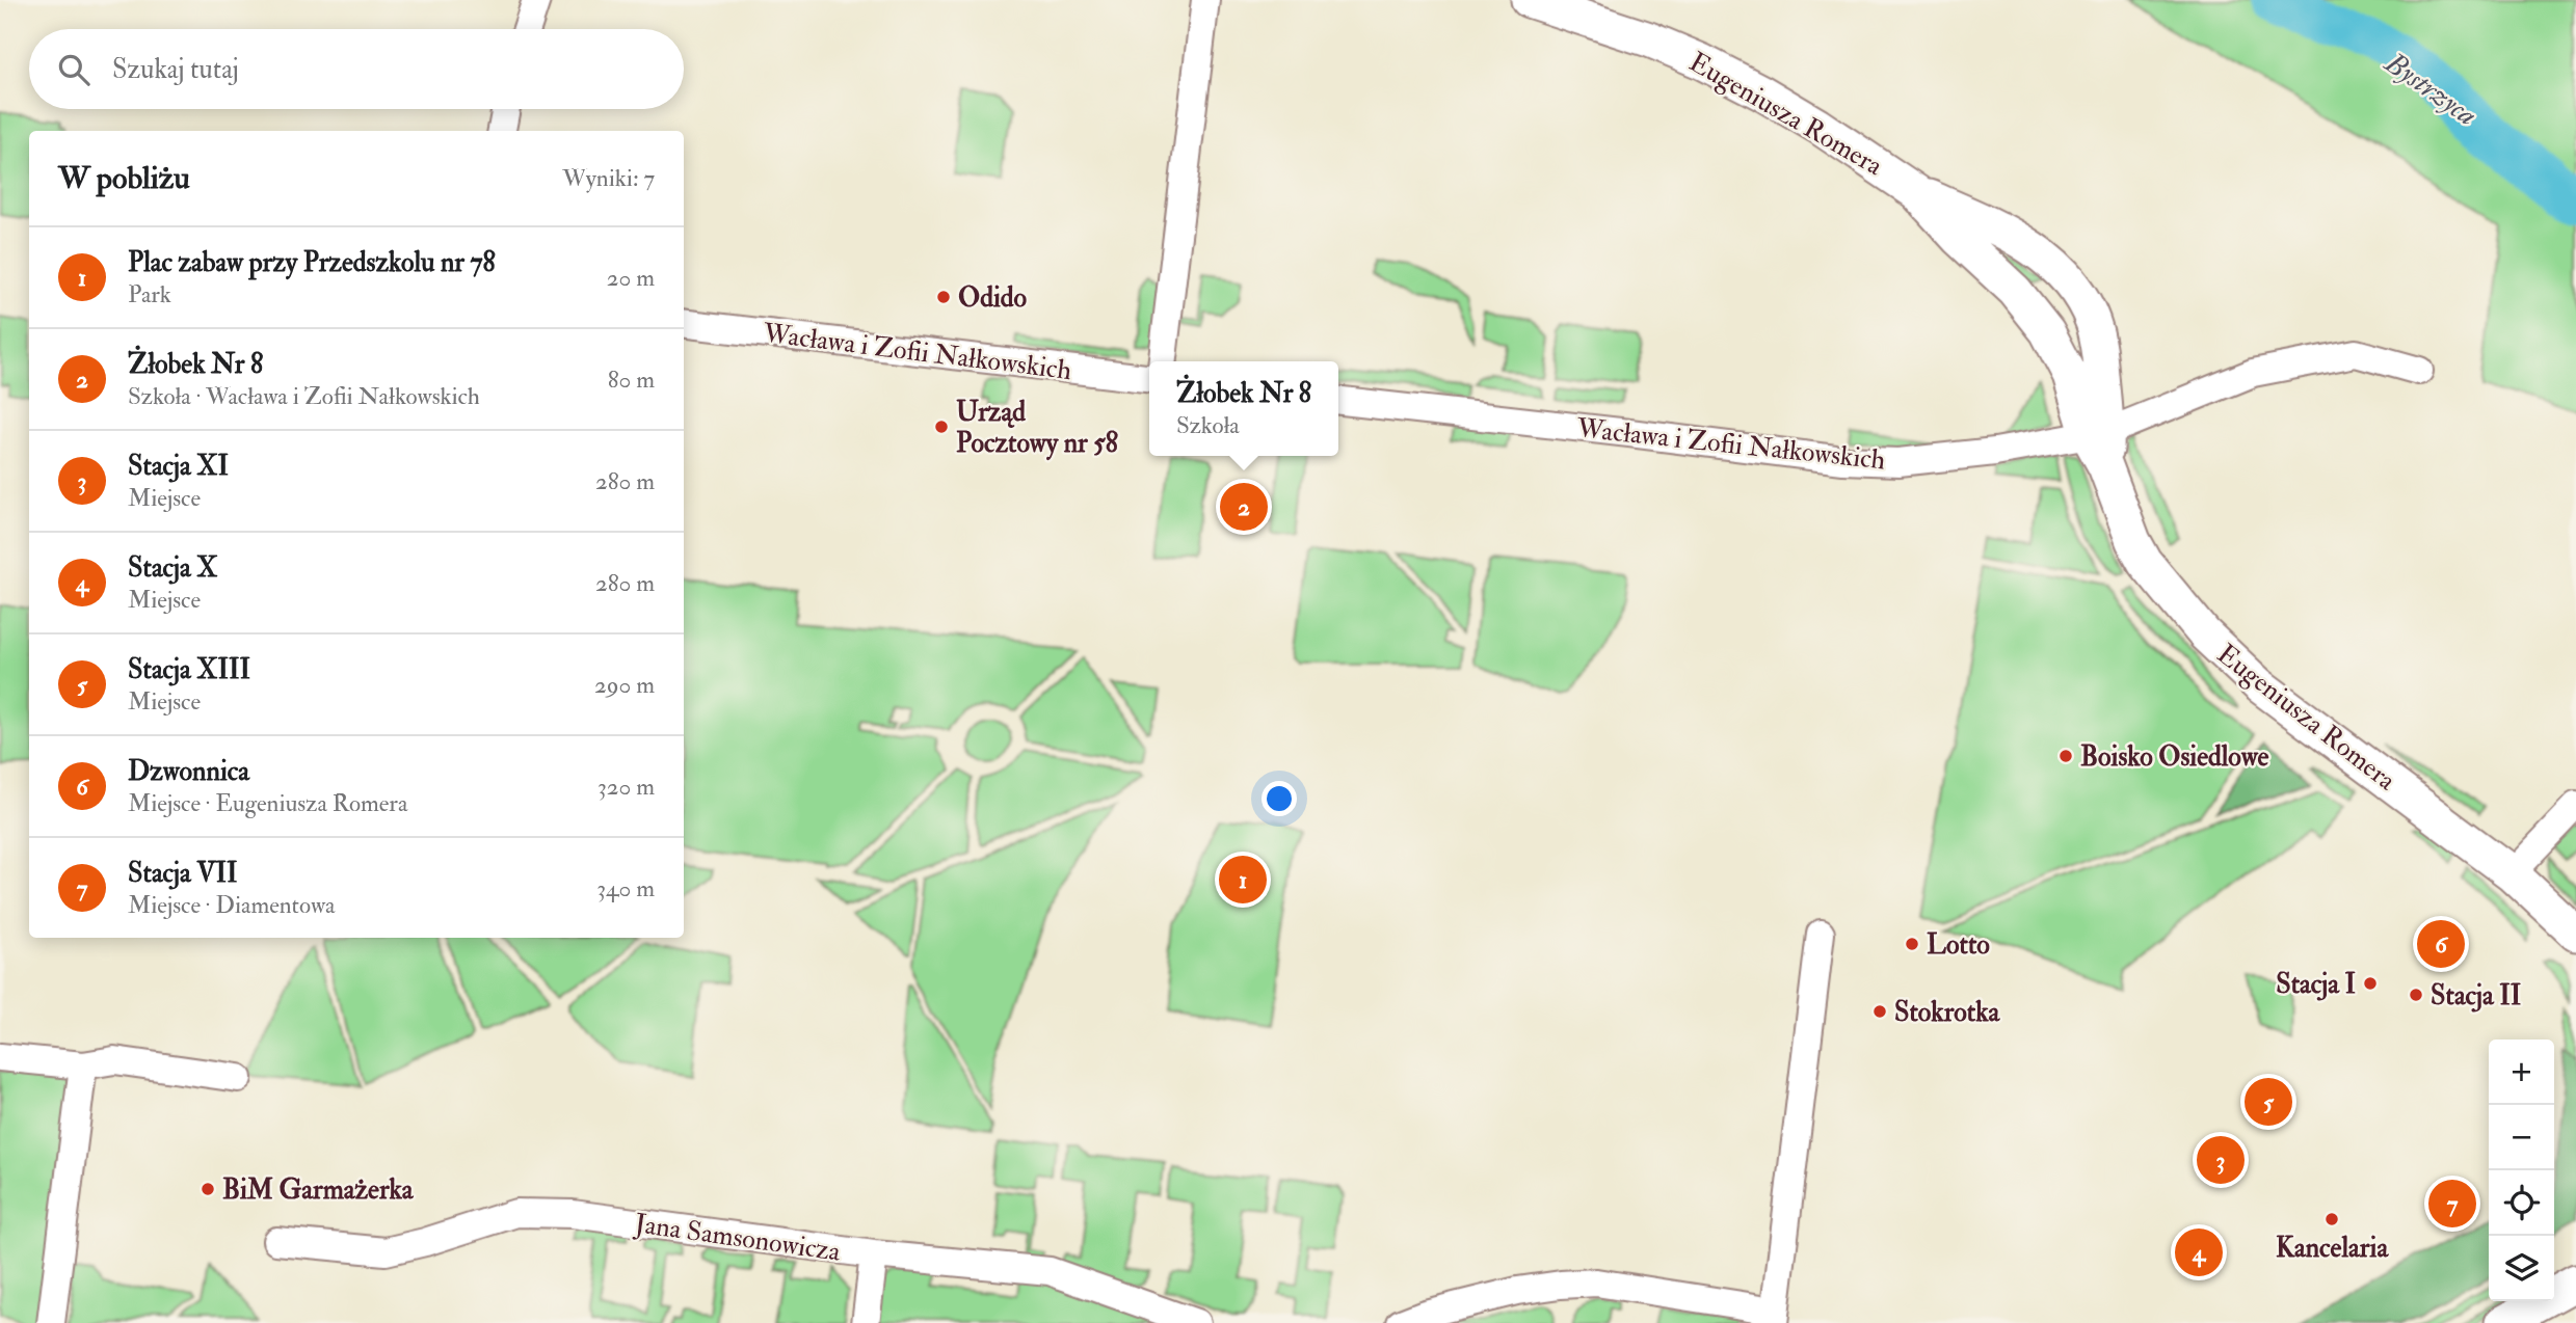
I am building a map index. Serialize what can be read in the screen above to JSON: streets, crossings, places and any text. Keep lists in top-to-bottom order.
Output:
{
  "streets": {
    "street": ["Eugeniusza Romera", "Wacława i Zofii Nałkowskich", "Jana Samsonowicza"]
  },
  "crossings": [
    ["Eugeniusza Romera", "Wacława i Zofii Nałkowskich"]
  ],
  "water": ["Bystrzyca"],
  "places": [
    "Odido",
    "Urząd Pocztowy nr 58",
    "Boisko Osiedlowe",
    "Lotto",
    "Stacja I",
    "Stacja II",
    "Stokrotka",
    "BiM Garmażerka",
    "Kancelaria"
  ],
  "page": {
    "search": "Szukaj tutaj",
    "heading": ["W pobliżu", "Wyniki: 7"],
    "list": [
      {
        "mark": "1",
        "name": "Plac zabaw przy Przedszkolu nr 78",
        "note": "Park",
        "value": "20 m"
      },
      {
        "mark": "2",
        "name": "Żłobek Nr 8",
        "note": "Szkoła · Wacława i Zofii Nałkowskich",
        "value": "80 m"
      },
      {
        "mark": "3",
        "name": "Stacja XI",
        "note": "Miejsce",
        "value": "280 m"
      },
      {
        "mark": "4",
        "name": "Stacja X",
        "note": "Miejsce",
        "value": "280 m"
      },
      {
        "mark": "5",
        "name": "Stacja XIII",
        "note": "Miejsce",
        "value": "290 m"
      },
      {
        "mark": "6",
        "name": "Dzwonnica",
        "note": "Miejsce · Eugeniusza Romera",
        "value": "320 m"
      },
      {
        "mark": "7",
        "name": "Stacja VII",
        "note": "Miejsce · Diamentowa",
        "value": "340 m"
      }
    ],
    "popup": ["Żłobek Nr 8", "Szkoła"],
    "pins": [
      "2",
      "1",
      "6",
      "5",
      "3",
      "7",
      "4"
    ],
    "map_buttons": ["+", "−"]
  }
}
